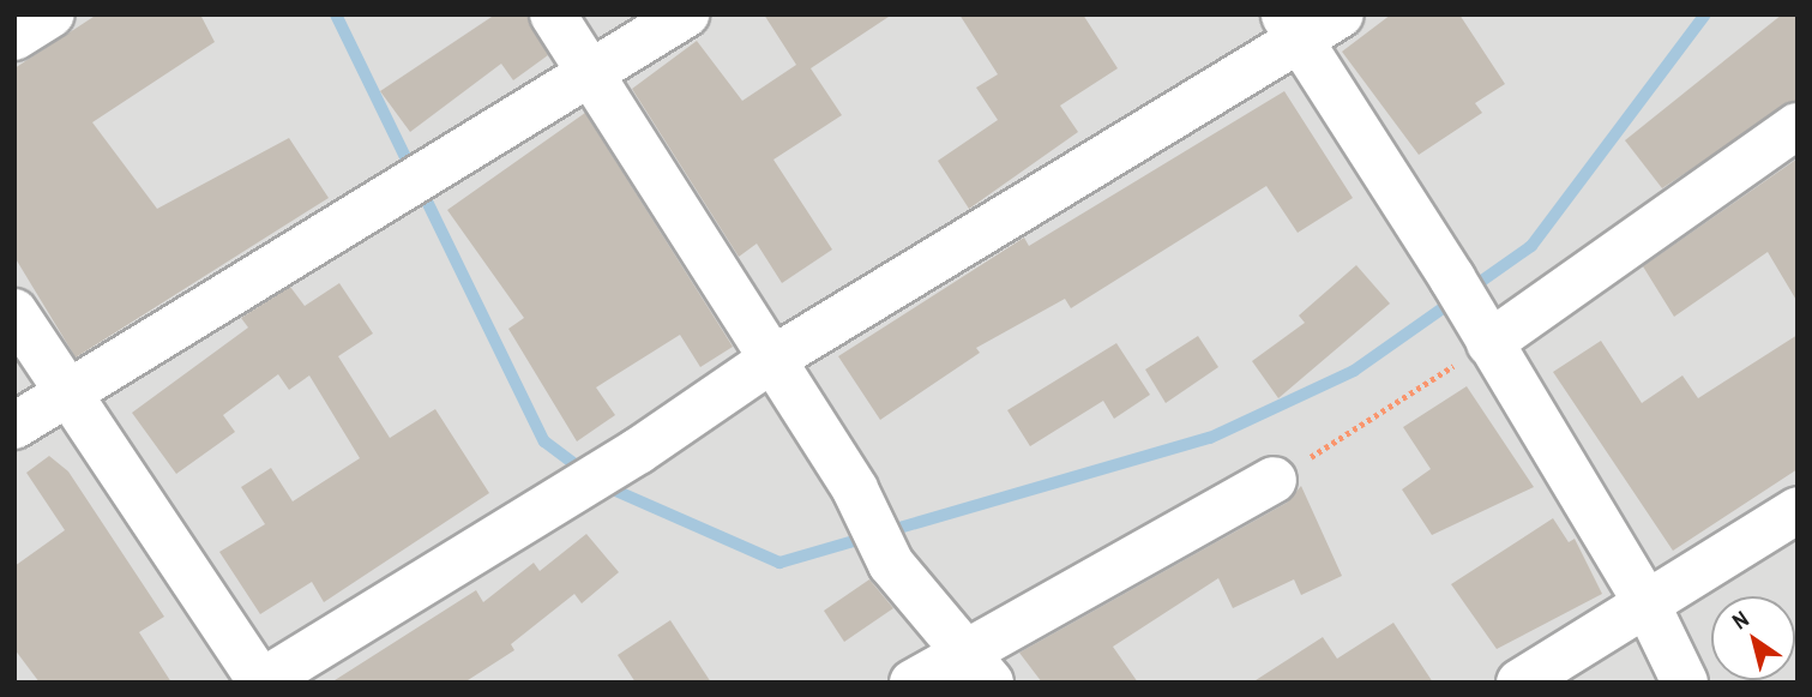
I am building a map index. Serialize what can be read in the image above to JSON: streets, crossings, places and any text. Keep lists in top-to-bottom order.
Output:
{
  "north": "top left"
}
